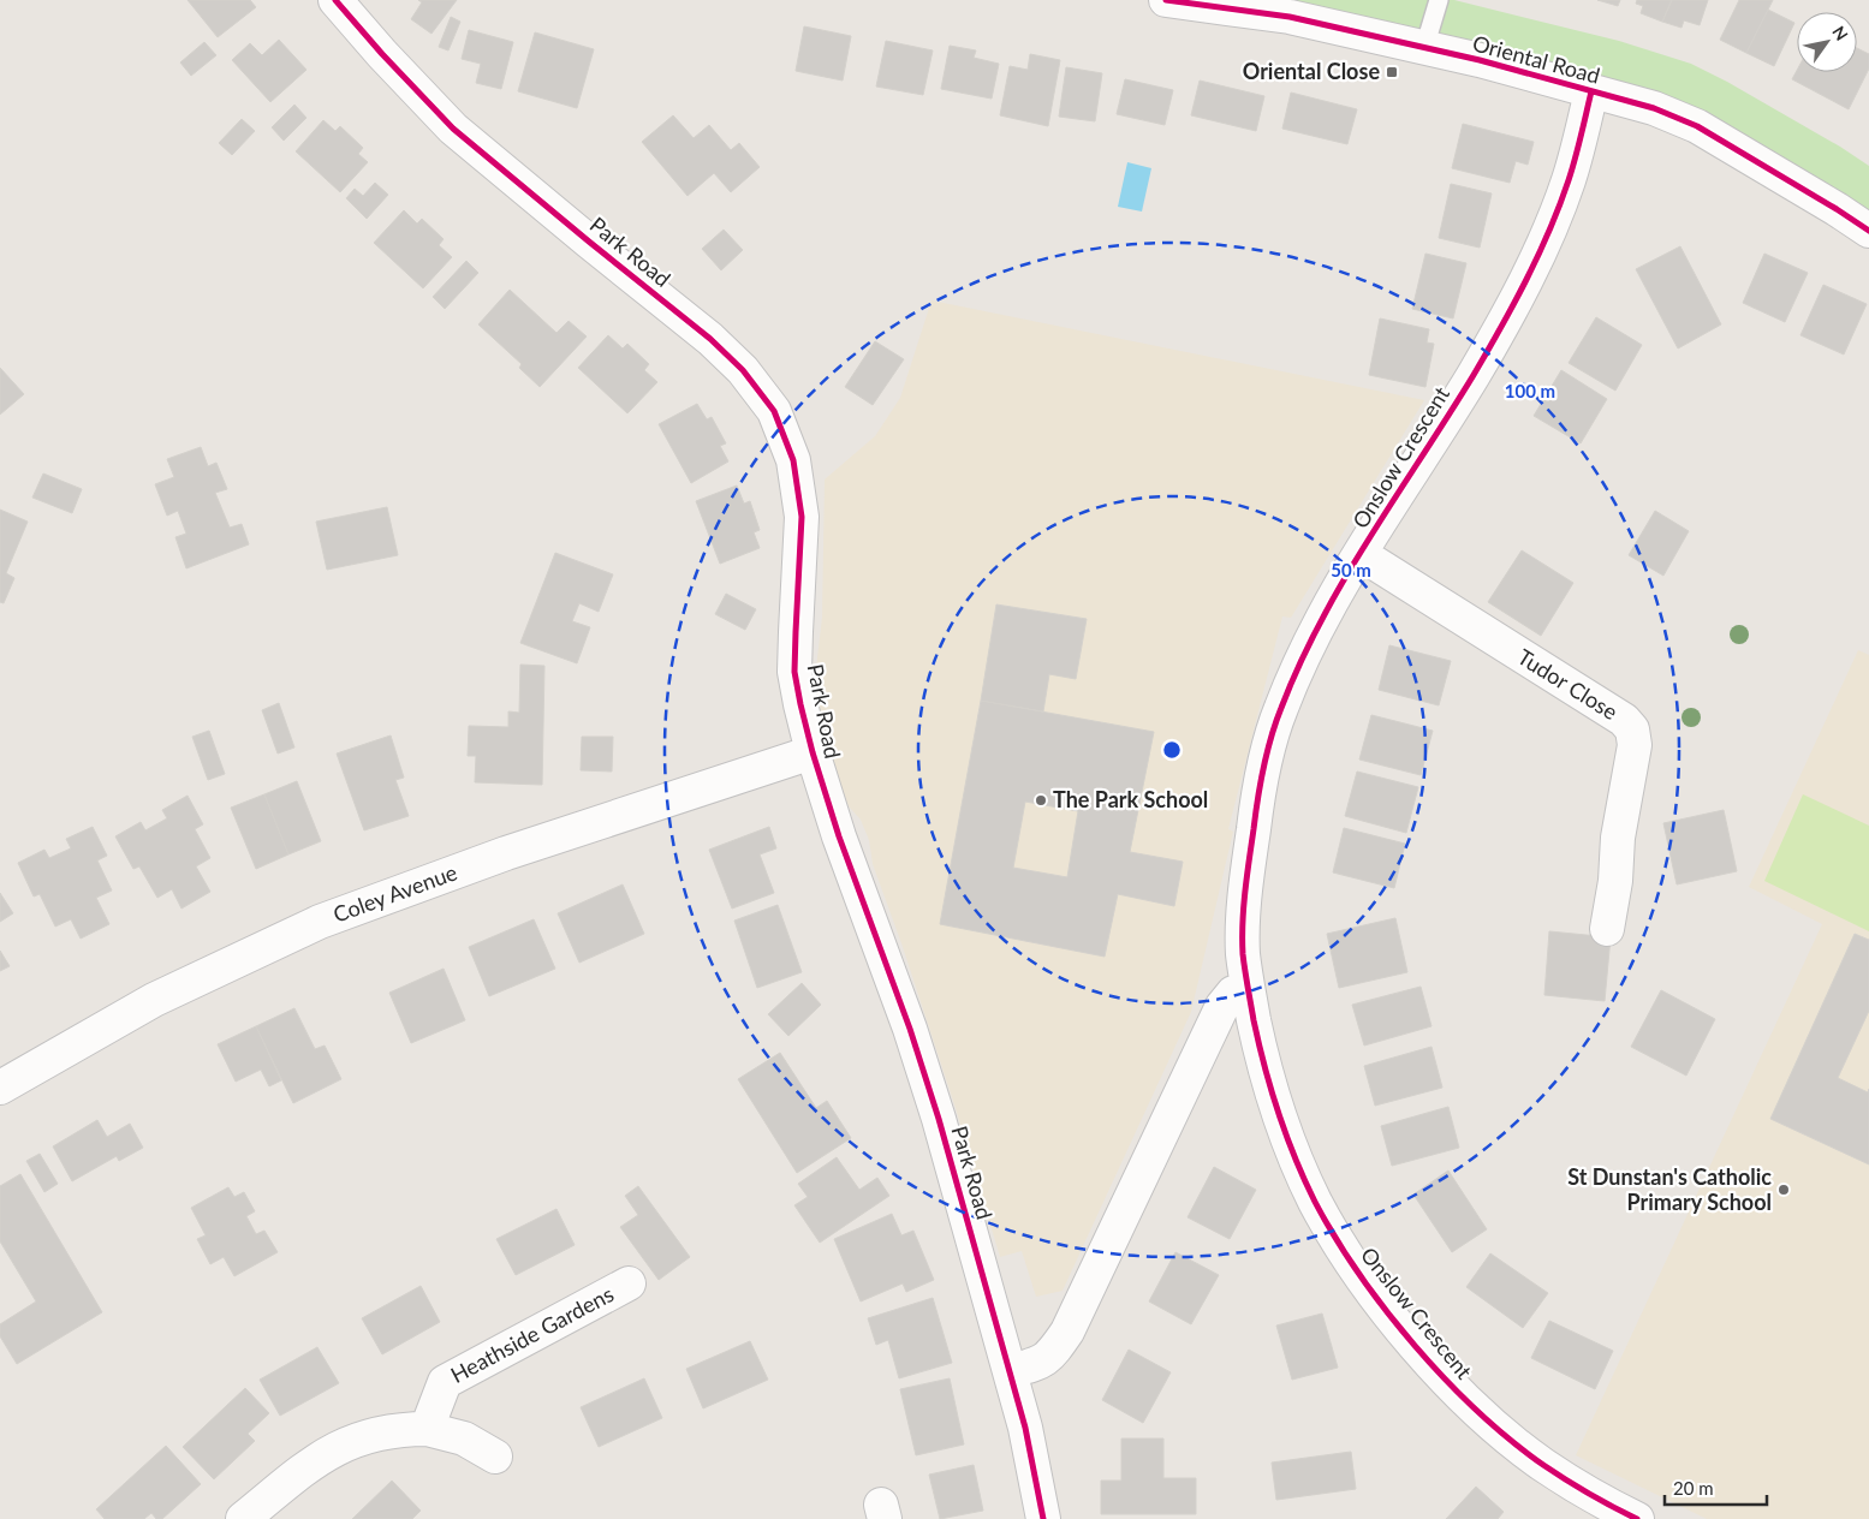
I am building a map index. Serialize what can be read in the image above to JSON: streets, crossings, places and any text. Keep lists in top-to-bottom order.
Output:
{
  "streets": {
    "street": [
      "Oriental Road",
      "Park Road",
      "Onslow Crescent",
      "Tudor Close",
      "Coley Avenue",
      "Heathside Gardens"
    ]
  },
  "crossings": [
    ["Oriental Road", "Onslow Crescent"],
    ["Park Road", "Coley Avenue"],
    ["Onslow Crescent", "Tudor Close"]
  ],
  "places": {
    "transit": ["Oriental Close"],
    "other": ["The Park School", "St Dunstan's Catholic Primary School"]
  },
  "scale_bar": "20 m",
  "north": "top right",
  "rings": ["100 m", "50 m"]
}
